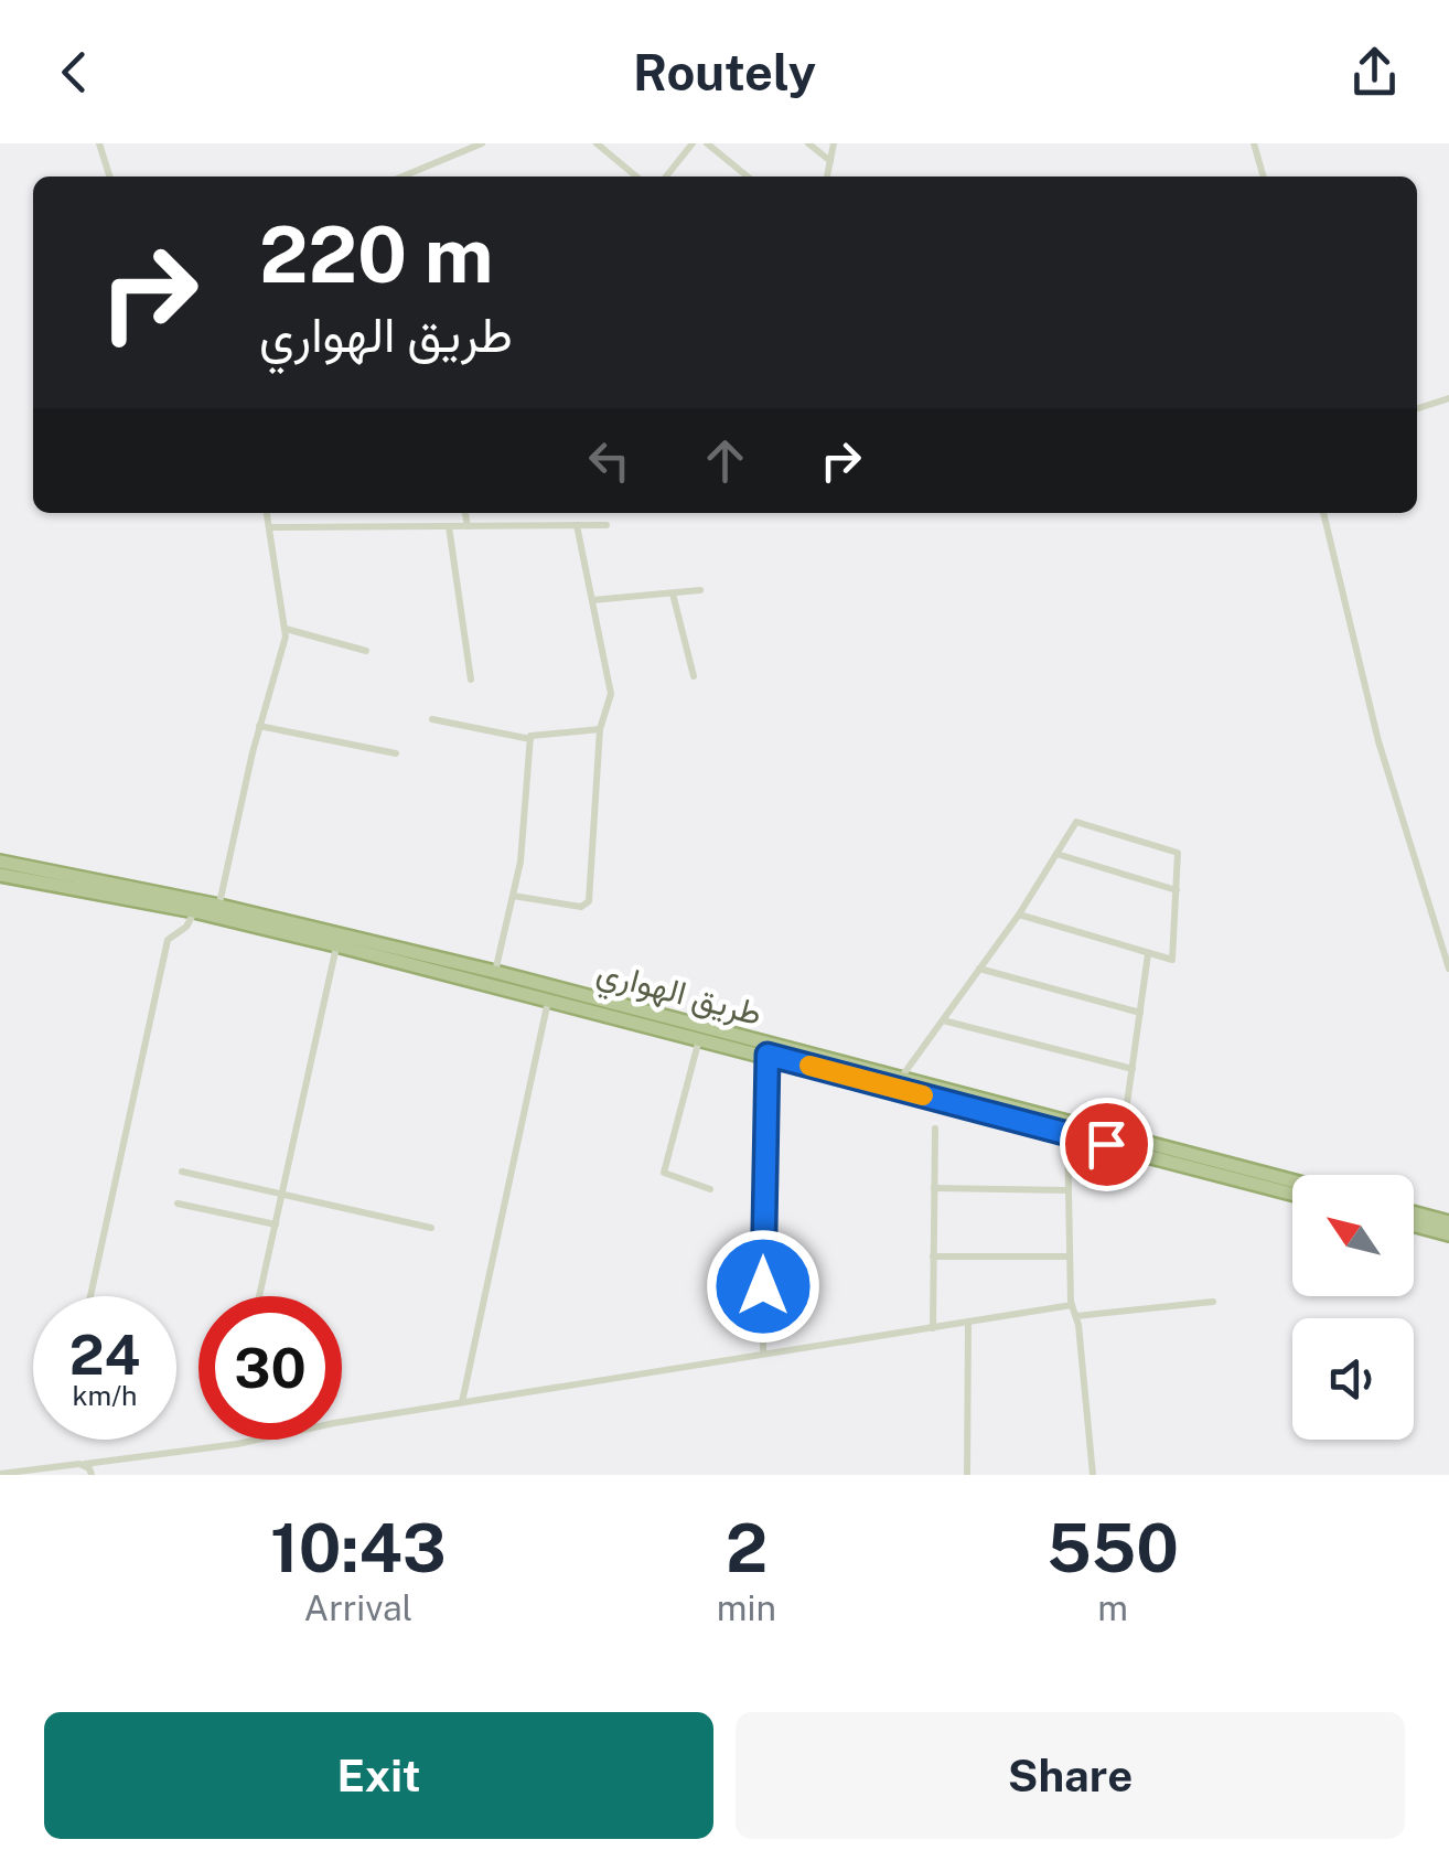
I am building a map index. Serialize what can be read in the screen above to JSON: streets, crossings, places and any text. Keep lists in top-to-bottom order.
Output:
{
  "streets": {
    "highway": ["طريق الهواري"]
  },
  "north": "top left",
  "page": {
    "header": "Routely",
    "turn": ["220 m", "طريق الهواري"],
    "speed": "24 km/h",
    "limit": "30",
    "eta": [
      "10:43",
      "Arrival",
      "2",
      "min",
      "550",
      "m"
    ],
    "buttons": ["Exit", "Share"]
  }
}
